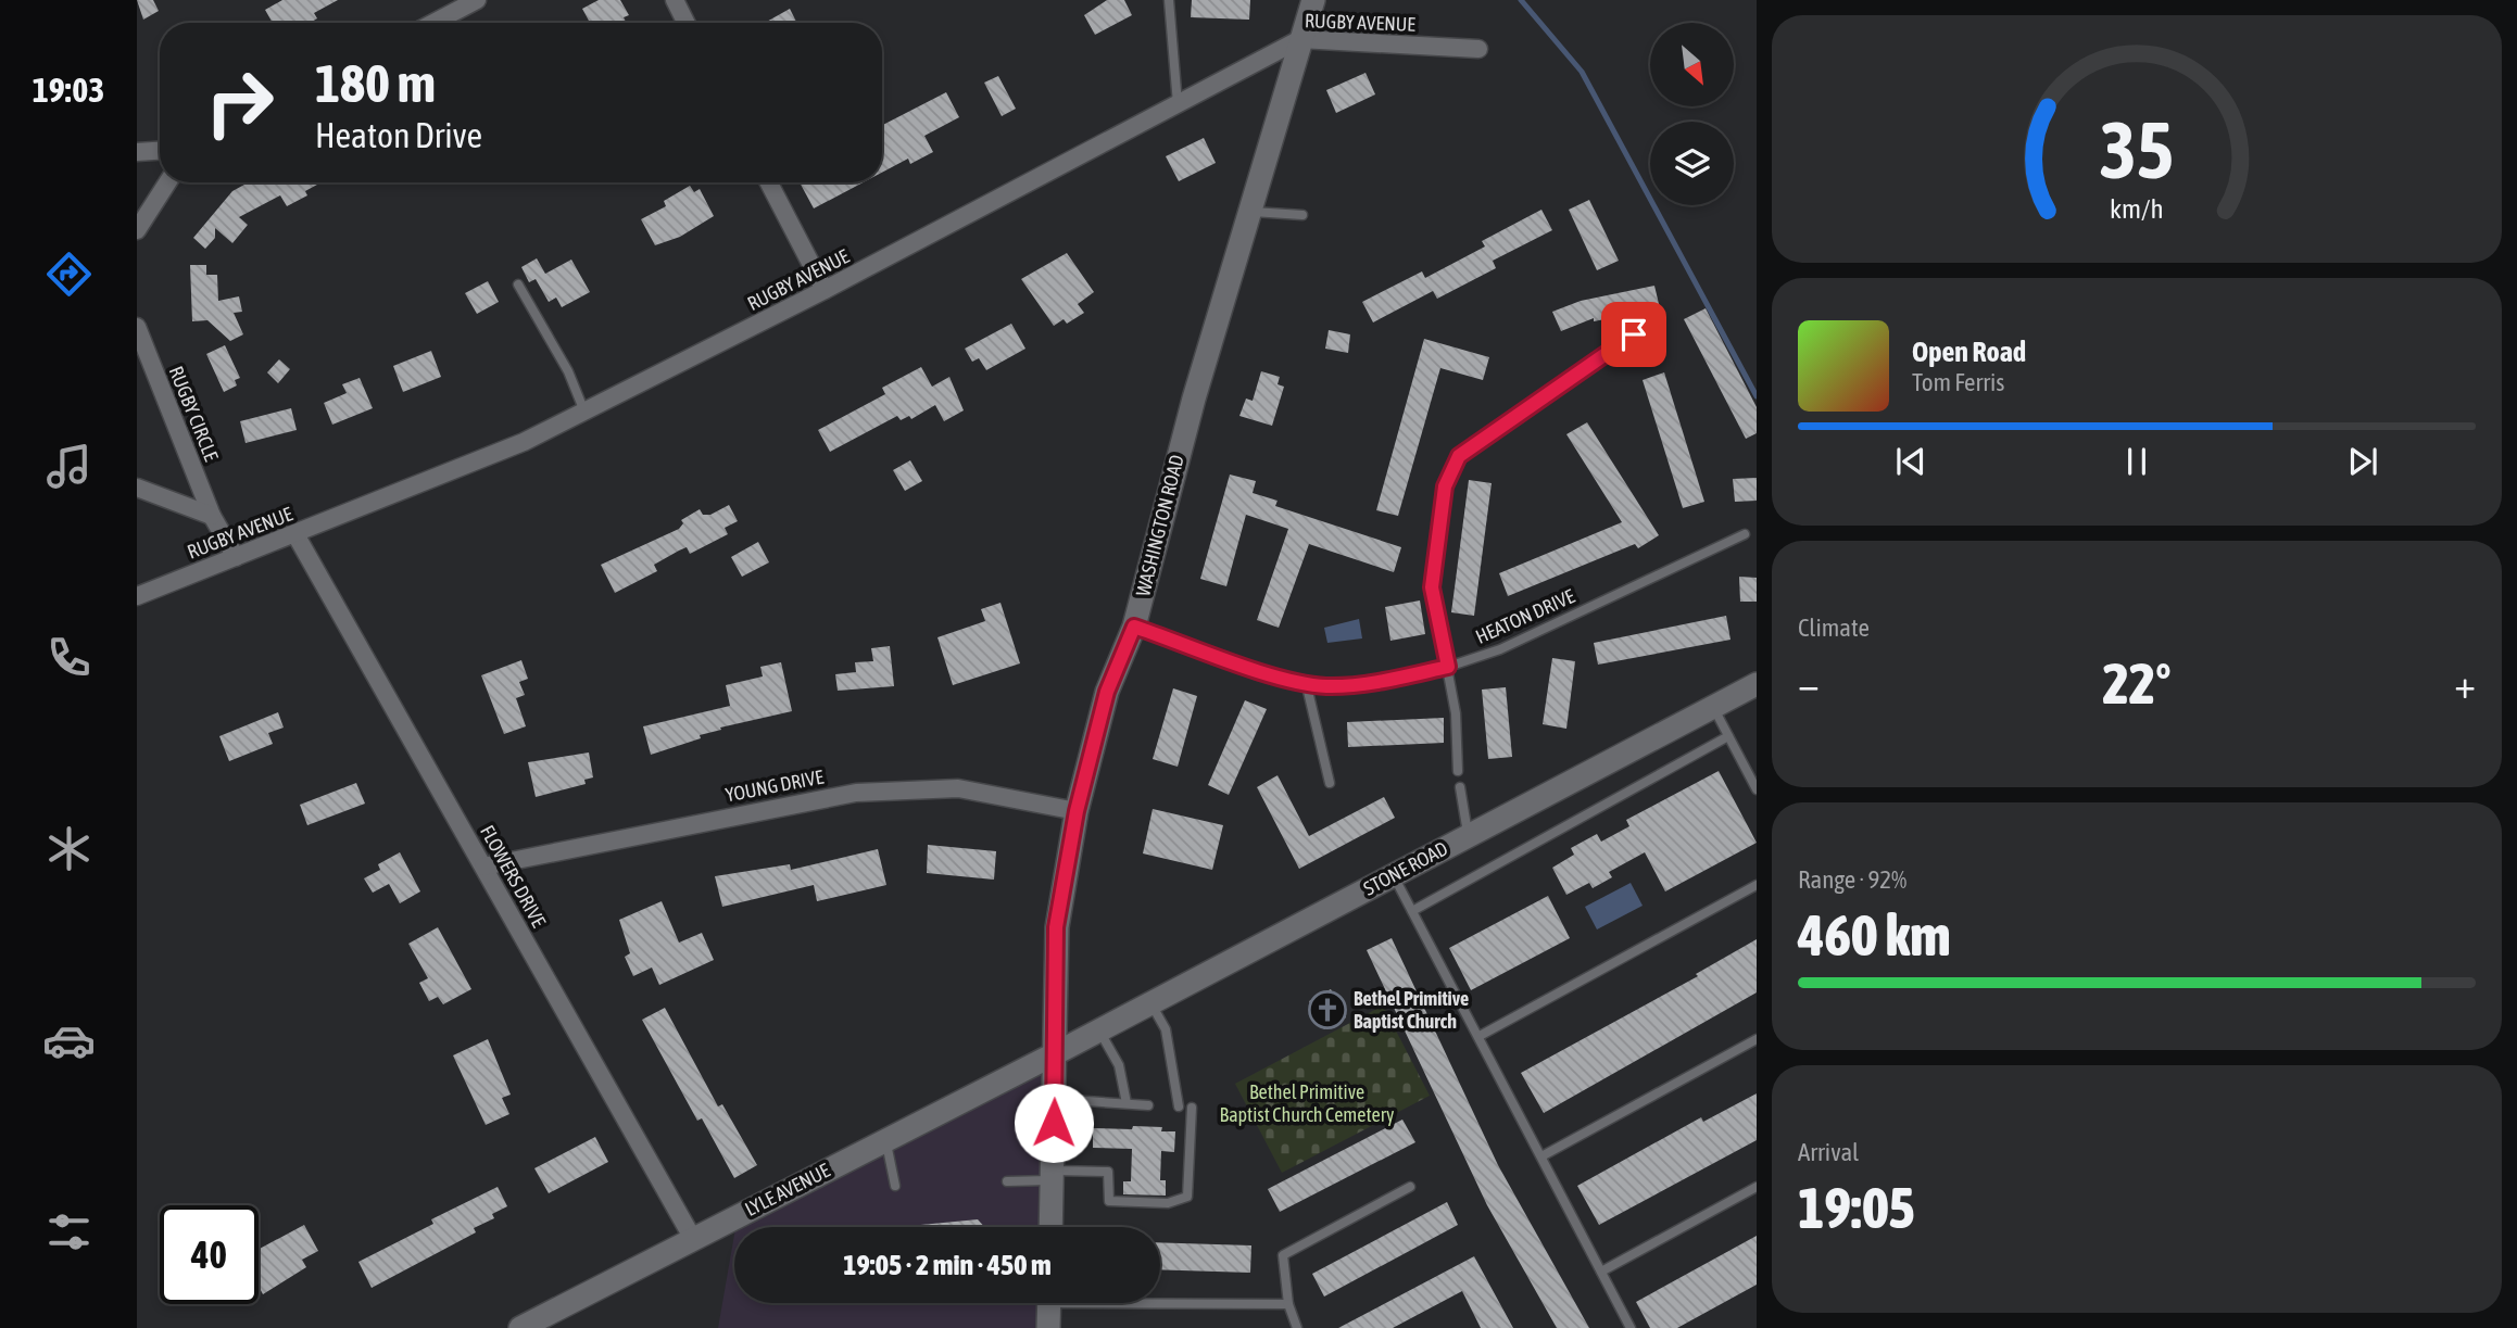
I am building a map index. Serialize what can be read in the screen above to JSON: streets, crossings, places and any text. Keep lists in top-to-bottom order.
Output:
{
  "streets": {
    "street": [
      "RUGBY AVENUE",
      "RUGBY CIRCLE",
      "WASHINGTON ROAD",
      "YOUNG DRIVE",
      "STONE ROAD",
      "FLOWERS DRIVE",
      "LYLE AVENUE"
    ],
    "lane": ["HEATON DRIVE"]
  },
  "crossings": [
    ["RUGBY AVENUE", "RUGBY CIRCLE"],
    ["RUGBY AVENUE", "WASHINGTON ROAD"],
    ["RUGBY AVENUE", "FLOWERS DRIVE"],
    ["WASHINGTON ROAD", "HEATON DRIVE"],
    ["WASHINGTON ROAD", "YOUNG DRIVE"],
    ["WASHINGTON ROAD", "STONE ROAD"],
    ["WASHINGTON ROAD", "LYLE AVENUE"],
    ["YOUNG DRIVE", "FLOWERS DRIVE"],
    ["STONE ROAD", "LYLE AVENUE"],
    ["FLOWERS DRIVE", "LYLE AVENUE"]
  ],
  "parks": ["Bethel Primitive Baptist Church Cemetery"],
  "places": {
    "church": ["Bethel Primitive Baptist Church"]
  },
  "north": "bottom right",
  "page": {
    "tabs": "19:03",
    "turn": ["180 m", "Heaton Drive"],
    "song": ["Open Road", "Tom Ferris"],
    "tile": [
      "Climate",
      ["Range · 92%", "460 km"],
      ["Arrival", "19:05"]
    ],
    "heat": ["−", "22°", "+"],
    "limit": "40",
    "trip": "19:05 · 2 min · 450 m",
    "gauge": ["35", "km/h"]
  }
}
